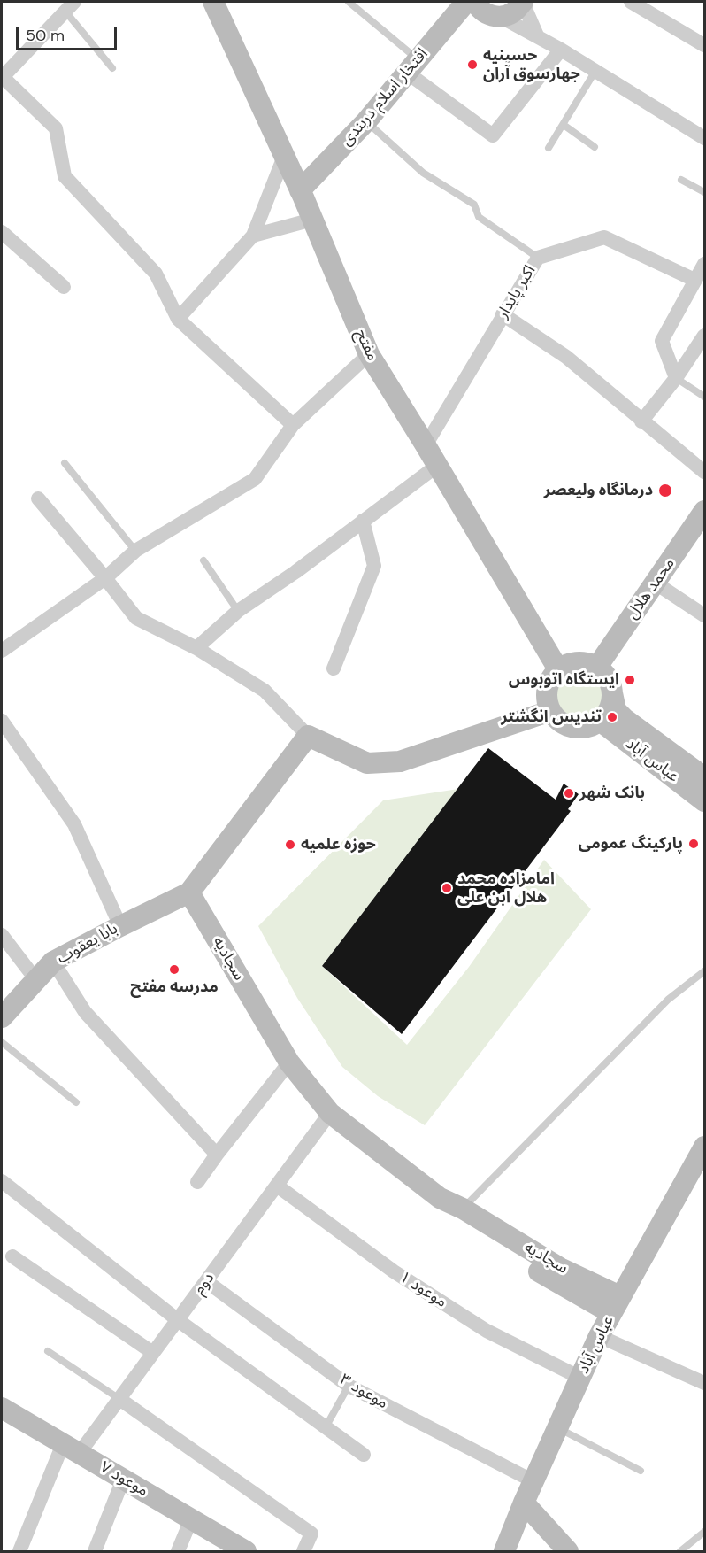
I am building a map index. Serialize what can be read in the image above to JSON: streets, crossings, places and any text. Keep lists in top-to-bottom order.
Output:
{
  "streets": {
    "main road": [
      "افتخار اسلام دربندی",
      "مفتح",
      "محمد هلال",
      "عباس آباد",
      "بابا یعقوب",
      "سجادیه",
      "موعود ۷"
    ],
    "street": [
      "اکبر پایدار",
      "دوم",
      "موعود ۱",
      "موعود ۳"
    ]
  },
  "crossings": [
    ["افتخار اسلام دربندی", "مفتح"],
    ["اکبر پایدار", "مفتح"],
    ["مفتح", "محمد هلال"],
    ["مفتح", "عباس آباد"],
    ["محمد هلال", "عباس آباد"],
    ["عباس آباد", "سجادیه"],
    ["عباس آباد", "موعود ۱"],
    ["عباس آباد", "موعود ۳"],
    ["بابا یعقوب", "سجادیه"],
    ["سجادیه", "دوم"],
    ["دوم", "موعود ۱"],
    ["دوم", "موعود ۳"],
    ["دوم", "موعود ۷"]
  ],
  "places": [
    "حسینیه جهارسوق آران",
    "درمانگاه ولیعصر",
    "ایستگاه اتوبوس",
    "تندیس انگشتر",
    "بانک شهر",
    "پارکینگ عمومی",
    "حوزه علمیه",
    "امامزاده محمد هلال ابن علی",
    "مدرسه مفتح"
  ],
  "scale_bar": "50 m"
}
